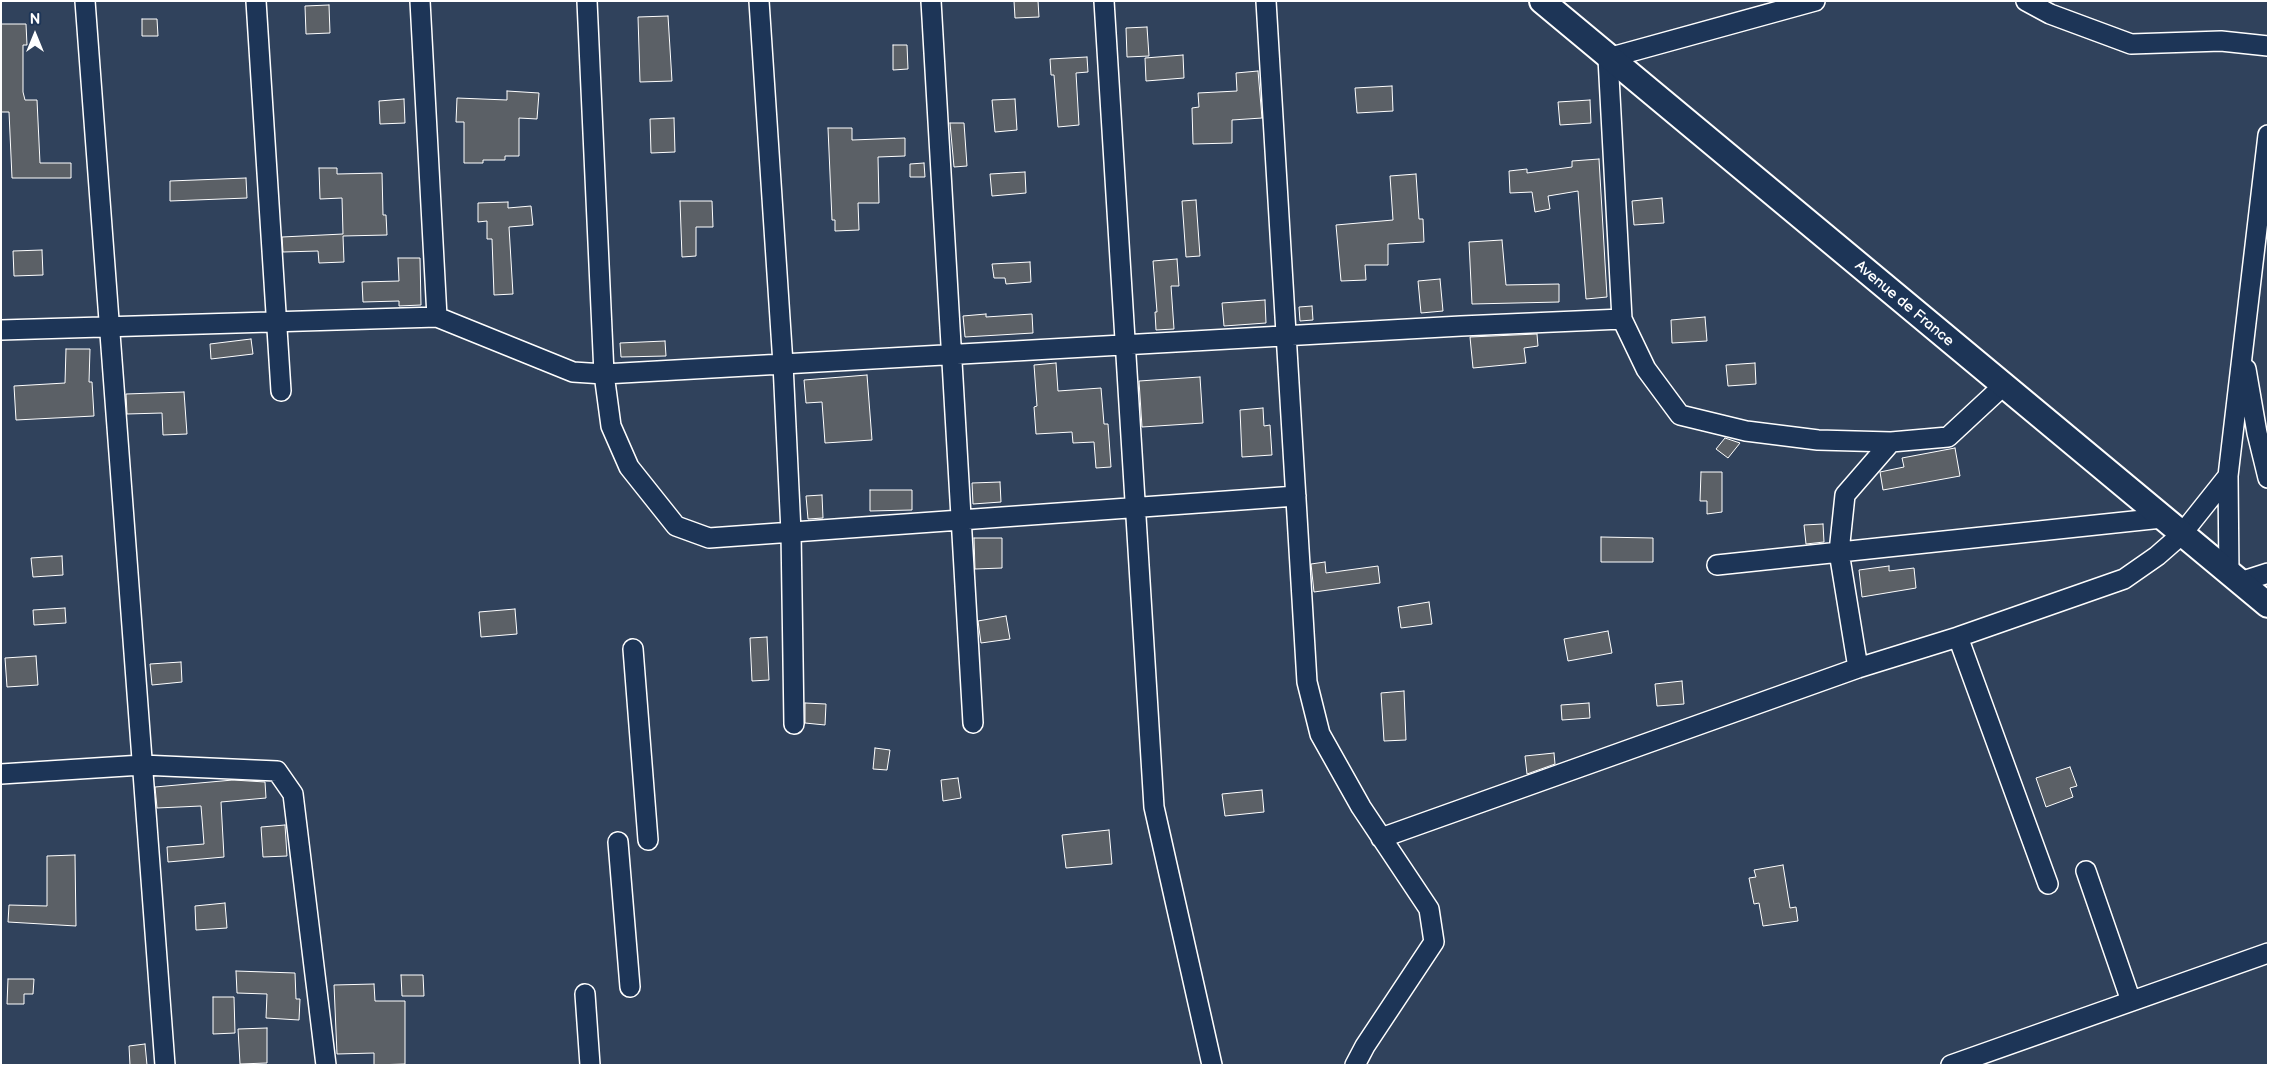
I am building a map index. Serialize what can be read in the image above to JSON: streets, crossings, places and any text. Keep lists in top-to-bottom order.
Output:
{
  "streets": {
    "main road": ["Avenue de France"]
  },
  "north": "top"
}
